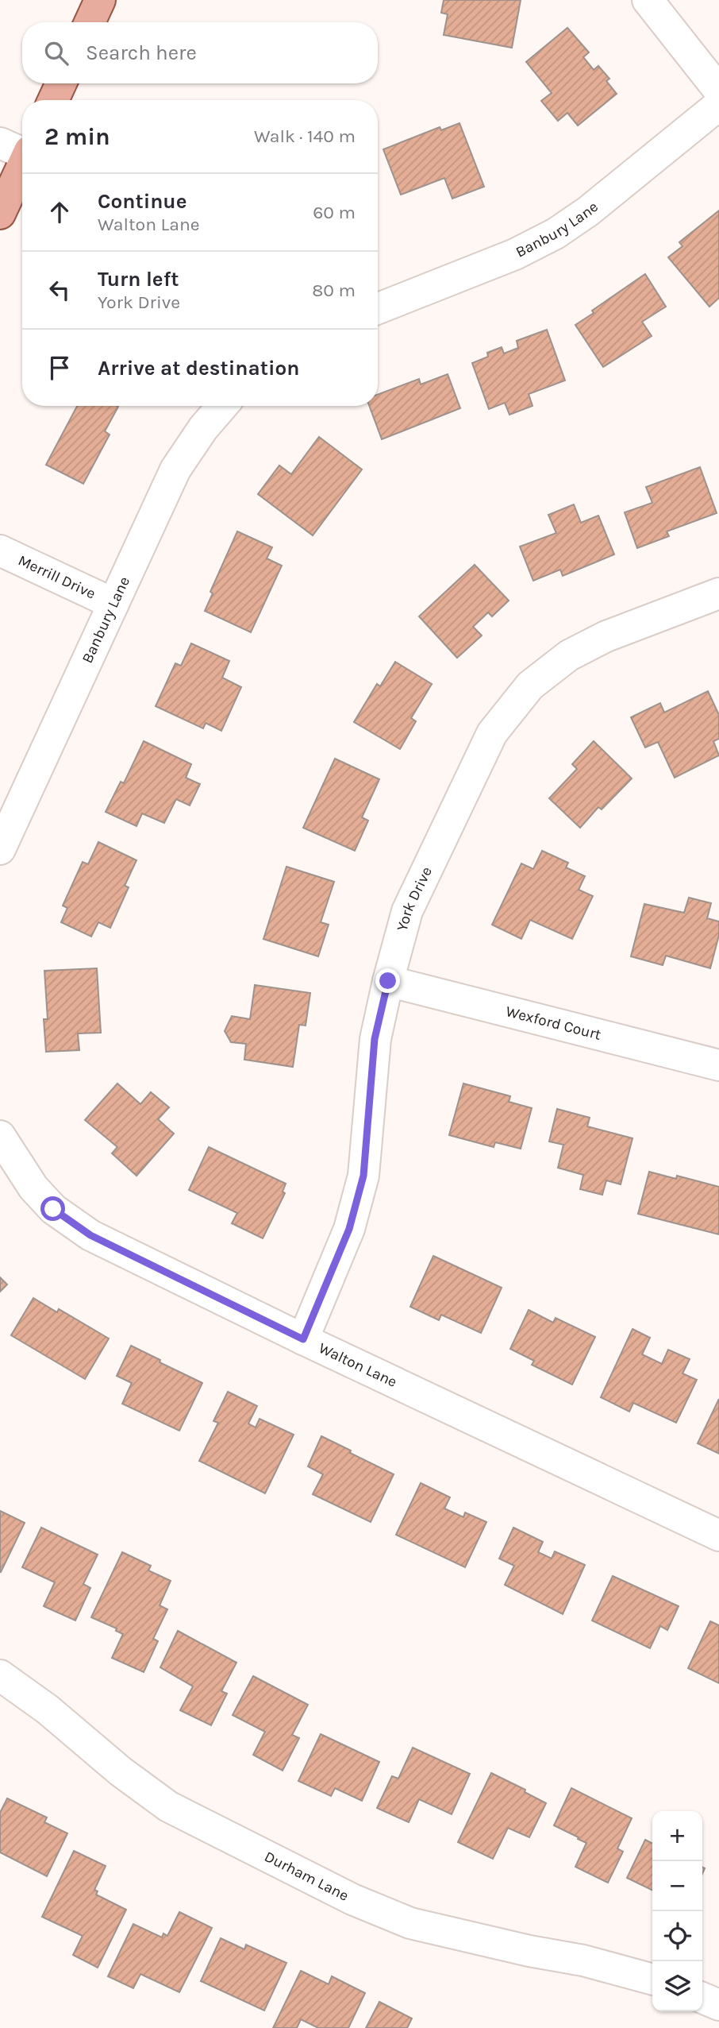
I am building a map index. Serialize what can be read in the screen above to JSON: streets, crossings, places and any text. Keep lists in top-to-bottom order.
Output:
{
  "streets": {
    "street": [
      "Banbury Lane",
      "Merrill Drive",
      "York Drive",
      "Wexford Court",
      "Walton Lane",
      "Durham Lane"
    ]
  },
  "crossings": [
    ["Banbury Lane", "Merrill Drive"],
    ["York Drive", "Wexford Court"],
    ["York Drive", "Walton Lane"]
  ],
  "page": {
    "search": "Search here",
    "heading": ["2 min", "Walk · 140 m"],
    "list": [
      ["Continue", "Walton Lane", "60 m"],
      ["Turn left", "York Drive", "80 m"],
      "Arrive at destination"
    ],
    "map_buttons": ["+", "−"]
  }
}
